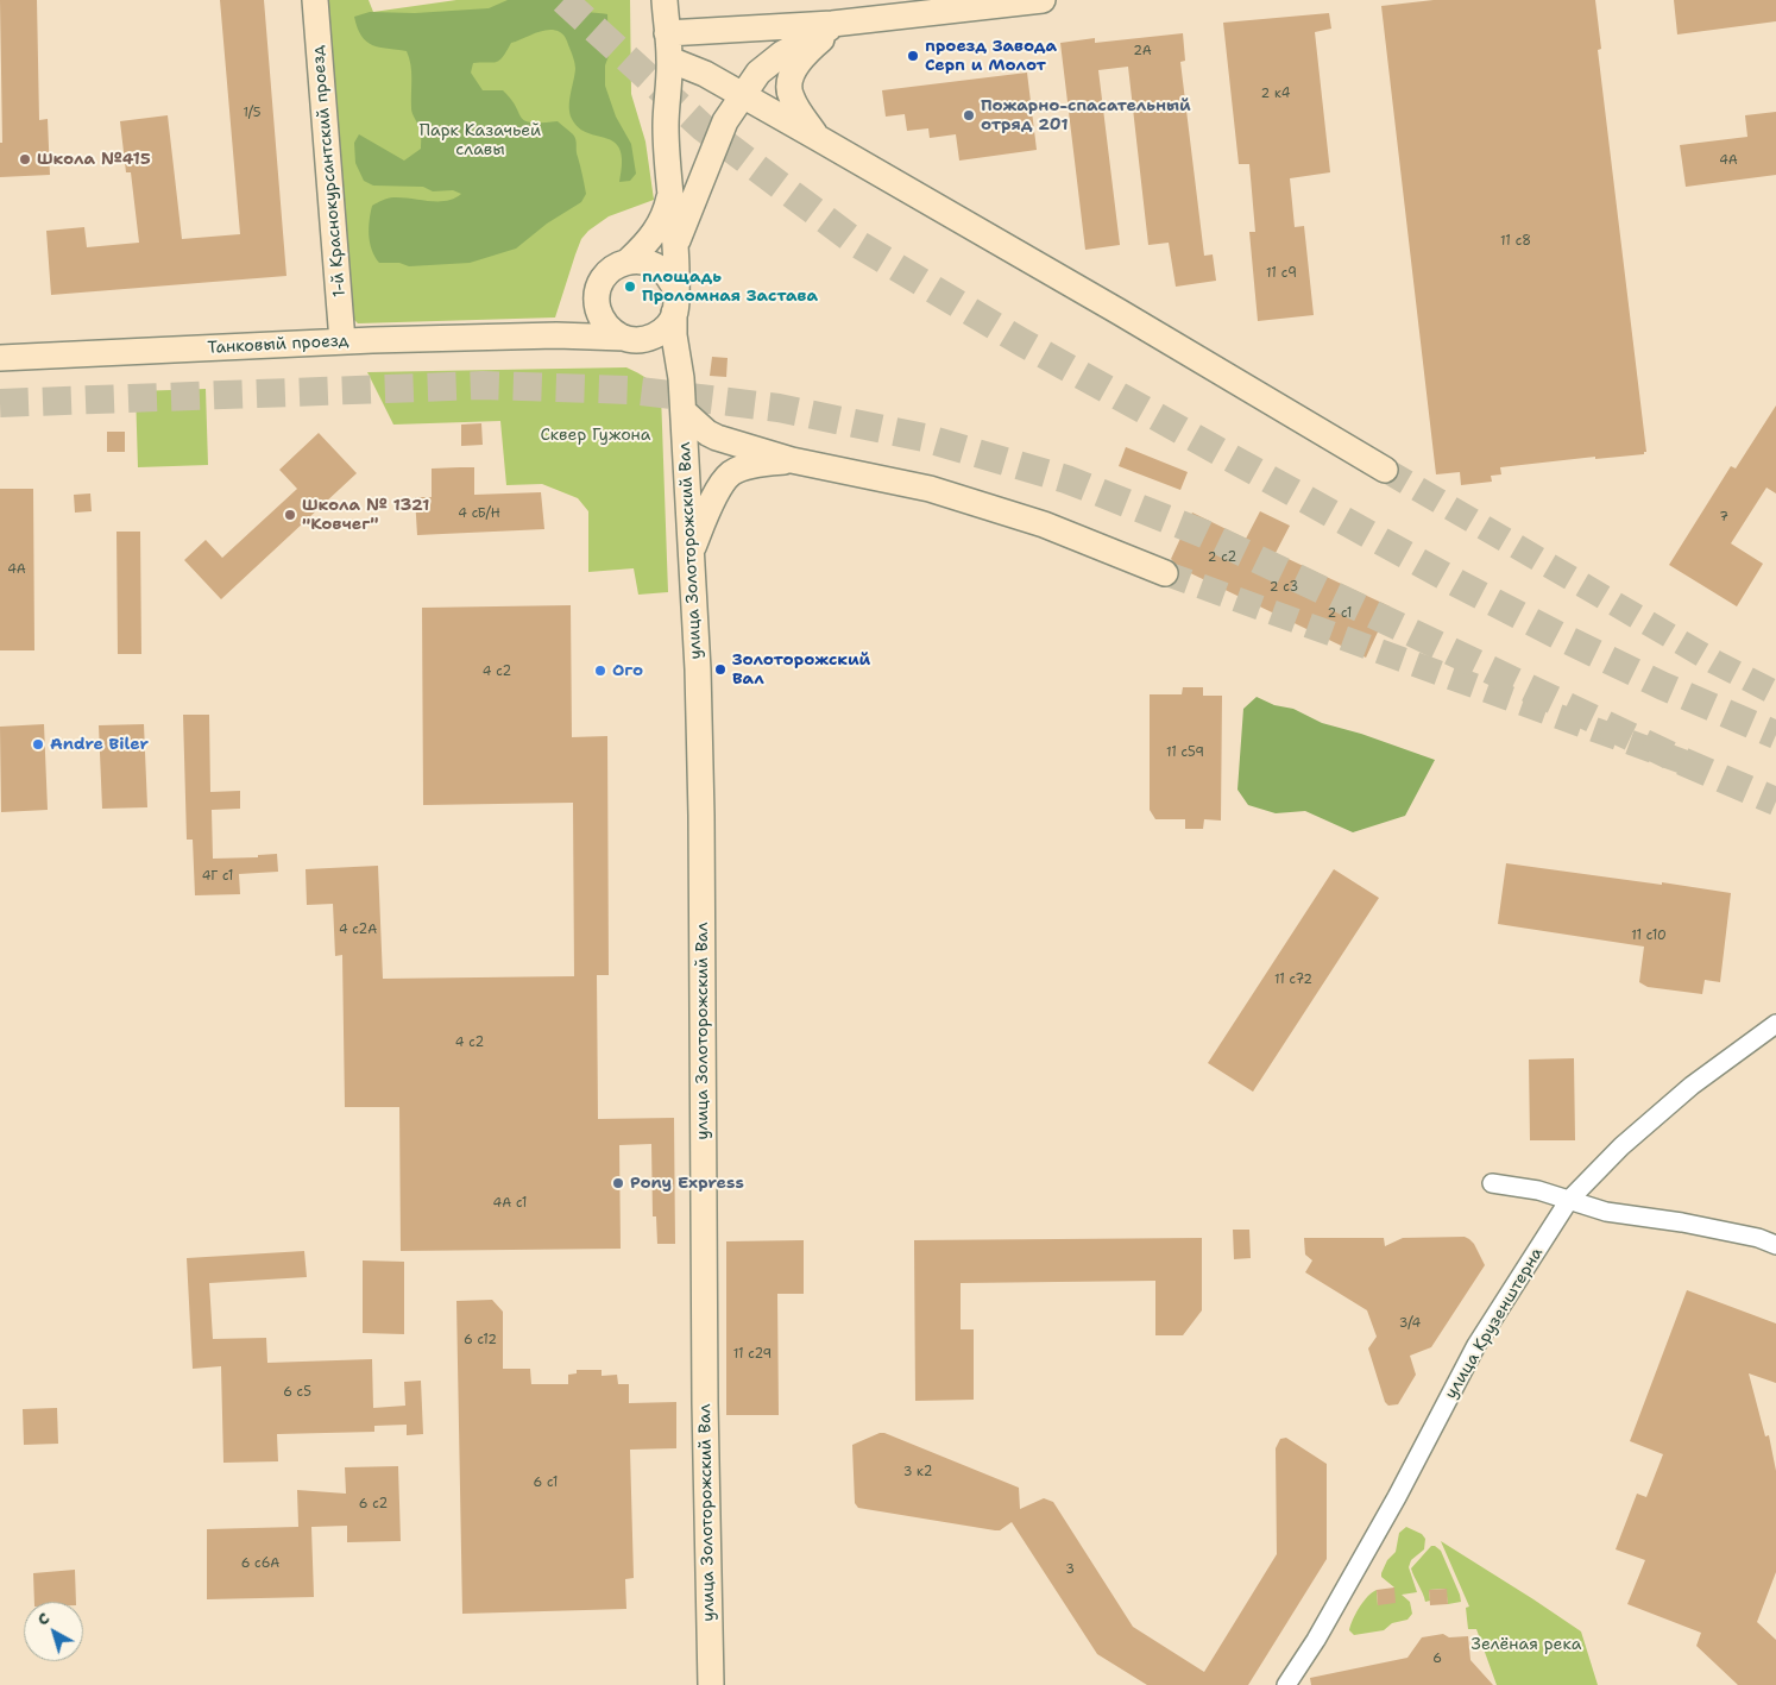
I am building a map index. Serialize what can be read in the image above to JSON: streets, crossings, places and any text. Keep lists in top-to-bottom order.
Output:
{
  "streets": {
    "street": [
      "1-й Краснокурсантский проезд",
      "Танковый проезд",
      "улица Золоторожский Вал",
      "улица Крузенштерна"
    ]
  },
  "crossings": [
    ["1-й Краснокурсантский проезд", "Танковый проезд"],
    ["Танковый проезд", "улица Золоторожский Вал"]
  ],
  "parks": ["Парк Казачьей славы", "Сквер Гужона", "Зелёная река"],
  "places": [
    "проезд Завода Серп и Молот",
    "Пожарно-спасательный отряд 201",
    "Школа №415",
    "площадь Проломная Застава",
    "Школа № 1321 \"Ковчег\"",
    "Золоторожский Вал",
    "Ого",
    "Andre Biler",
    "Pony Express"
  ],
  "house_numbers": [
    "2А",
    "2 к4",
    "1/5",
    "4А",
    "11 с8",
    "11 с9",
    "4 сБ/Н",
    "7",
    "2 с2",
    "4А",
    "2 с3",
    "2 с1",
    "4 с2",
    "11 с59",
    "4Г с1",
    "4 с2А",
    "11 с10",
    "11 с72",
    "4 с2",
    "4А с1",
    "3/4",
    "6 с12",
    "11 с29",
    "6 с5",
    "3 к2",
    "6 с1",
    "6 с2",
    "6 с6А",
    "3",
    "6"
  ],
  "north": "top left"
}
